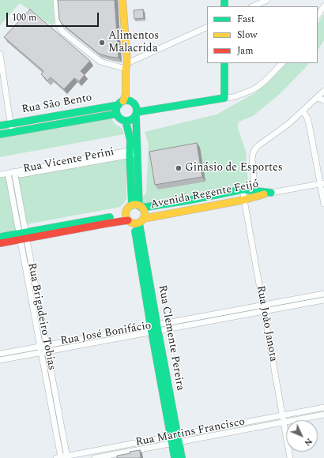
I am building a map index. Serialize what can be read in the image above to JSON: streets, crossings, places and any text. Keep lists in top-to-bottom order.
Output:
{
  "streets": {
    "main road": ["Rua São Bento", "Avenida Regente Feijó", "Rua Clemente Pereira"],
    "street": [
      "Rua Vicente Perini",
      "Rua Brigadeiro Tobias",
      "Rua João Janota",
      "Rua José Bonifácio",
      "Rua Martins Francisco"
    ]
  },
  "crossings": [
    ["Rua Vicente Perini", "Rua Brigadeiro Tobias"],
    ["Avenida Regente Feijó", "Rua Brigadeiro Tobias"],
    ["Avenida Regente Feijó", "Rua João Janota"],
    ["Avenida Regente Feijó", "Rua Clemente Pereira"],
    ["Rua Brigadeiro Tobias", "Rua José Bonifácio"],
    ["Rua Brigadeiro Tobias", "Rua Martins Francisco"],
    ["Rua João Janota", "Rua José Bonifácio"],
    ["Rua João Janota", "Rua Martins Francisco"],
    ["Rua José Bonifácio", "Rua Clemente Pereira"],
    ["Rua Clemente Pereira", "Rua Martins Francisco"]
  ],
  "places": ["Alimentos Malacrida", "Ginásio de Esportes"],
  "legend": ["Fast", "Slow", "Jam"],
  "scale_bar": "100 m",
  "north": "bottom right"
}
